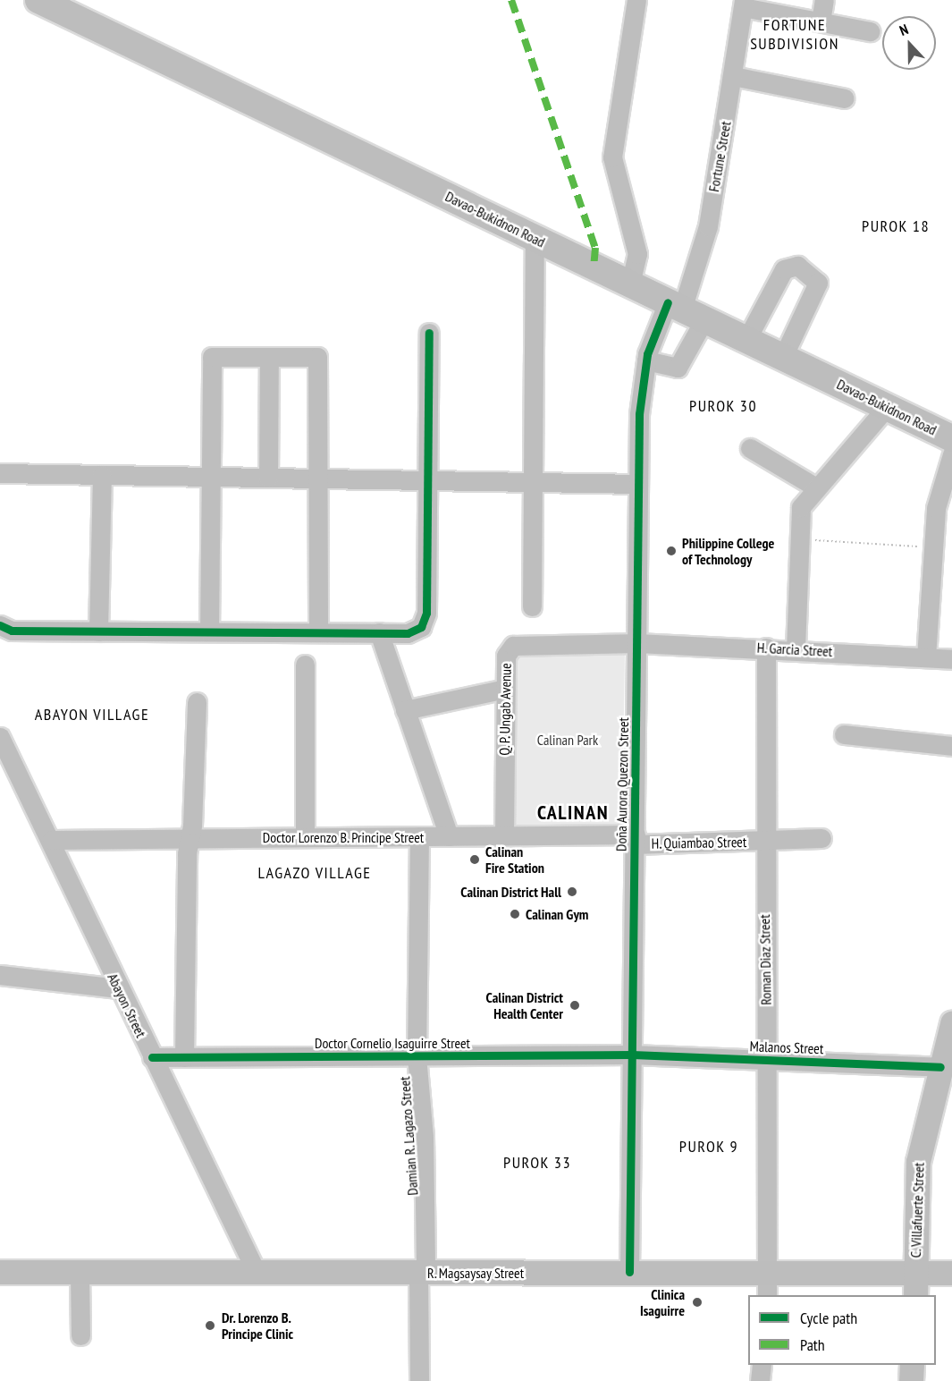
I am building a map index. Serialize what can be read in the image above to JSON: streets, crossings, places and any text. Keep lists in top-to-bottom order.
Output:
{
  "streets": {
    "highway": ["Davao-Bukidnon Road"],
    "main road": ["C. Villafuerte Street", "R. Magsaysay Street"],
    "street": [
      "Fortune Street",
      "H. Garcia Street",
      "Q. P. Ungab Avenue",
      "Doña Aurora Quezon Street",
      "Doctor Lorenzo B. Principe Street",
      "H. Quiambao Street",
      "Roman Diaz Street",
      "Abayon Street",
      "Doctor Cornelio Isaguirre Street",
      "Malanos Street",
      "Damian R. Lagazo Street"
    ]
  },
  "crossings": [
    ["Fortune Street", "Davao-Bukidnon Road"],
    ["Fortune Street", "Doña Aurora Quezon Street"],
    ["Davao-Bukidnon Road", "Doña Aurora Quezon Street"],
    ["H. Garcia Street", "Q. P. Ungab Avenue"],
    ["H. Garcia Street", "Doña Aurora Quezon Street"],
    ["H. Garcia Street", "Roman Diaz Street"],
    ["Q. P. Ungab Avenue", "Doña Aurora Quezon Street"],
    ["Q. P. Ungab Avenue", "Doctor Lorenzo B. Principe Street"],
    ["Doña Aurora Quezon Street", "Doctor Lorenzo B. Principe Street"],
    ["Doña Aurora Quezon Street", "H. Quiambao Street"],
    ["Doña Aurora Quezon Street", "Doctor Cornelio Isaguirre Street"],
    ["Doña Aurora Quezon Street", "Malanos Street"],
    ["Doña Aurora Quezon Street", "R. Magsaysay Street"],
    ["Doctor Lorenzo B. Principe Street", "H. Quiambao Street"],
    ["Doctor Lorenzo B. Principe Street", "Abayon Street"],
    ["Doctor Lorenzo B. Principe Street", "Damian R. Lagazo Street"],
    ["H. Quiambao Street", "Roman Diaz Street"],
    ["Roman Diaz Street", "Malanos Street"],
    ["Roman Diaz Street", "R. Magsaysay Street"],
    ["Abayon Street", "Doctor Cornelio Isaguirre Street"],
    ["Abayon Street", "R. Magsaysay Street"],
    ["Doctor Cornelio Isaguirre Street", "Malanos Street"],
    ["Doctor Cornelio Isaguirre Street", "Damian R. Lagazo Street"],
    ["Malanos Street", "C. Villafuerte Street"],
    ["Damian R. Lagazo Street", "R. Magsaysay Street"],
    ["C. Villafuerte Street", "R. Magsaysay Street"]
  ],
  "districts": [
    "FORTUNE SUBDIVISION",
    "PUROK 18",
    "PUROK 30",
    "ABAYON VILLAGE",
    "CALINAN",
    "LAGAZO VILLAGE",
    "PUROK 9",
    "PUROK 33"
  ],
  "parks": ["Calinan Park"],
  "places": [
    "Philippine College of Technology",
    "Calinan Fire Station",
    "Calinan District Hall",
    "Calinan Gym",
    "Calinan District Health Center",
    "Clinica Isaguirre",
    "Dr. Lorenzo B. Principe Clinic"
  ],
  "legend": ["Cycle path", "Path"],
  "north": "top"
}
